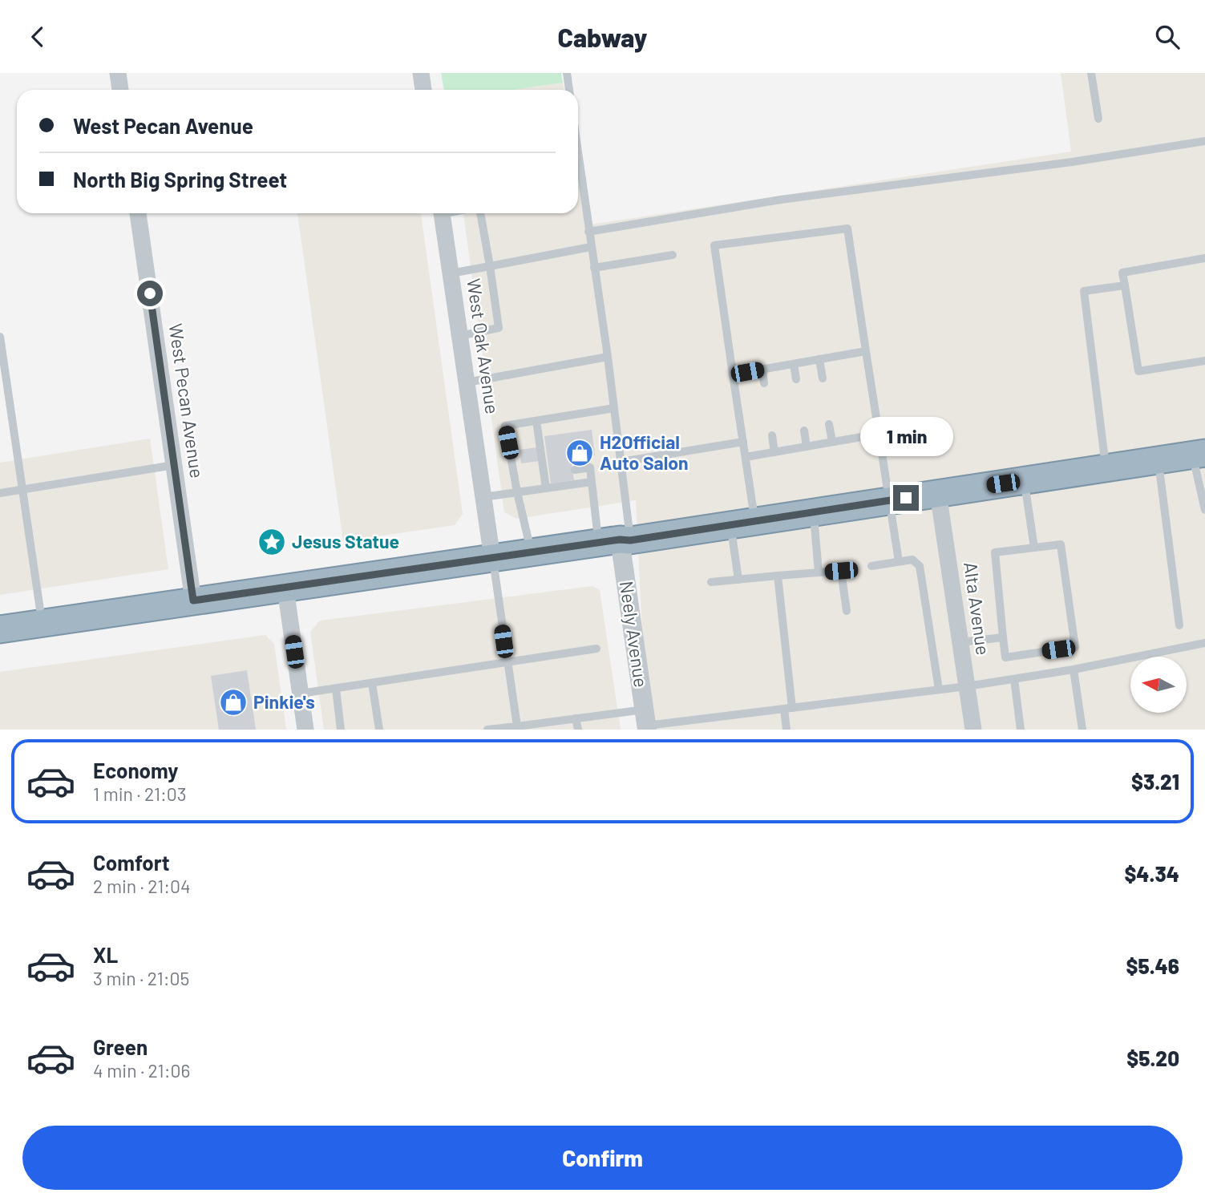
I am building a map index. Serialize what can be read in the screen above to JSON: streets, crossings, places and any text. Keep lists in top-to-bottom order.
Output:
{
  "streets": {
    "street": [
      "West Oak Avenue",
      "West Pecan Avenue",
      "Alta Avenue",
      "Neely Avenue"
    ]
  },
  "places": {
    "shop": ["H2Official Auto Salon", "Pinkie's"],
    "place": ["Jesus Statue"]
  },
  "north": "left",
  "page": {
    "header": "Cabway",
    "banner": ["West Pecan Avenue", "North Big Spring Street"],
    "bubble": "1 min",
    "list": [
      {
        "name": "Economy",
        "note": "1 min · 21:03",
        "value": "$3.21"
      },
      {
        "name": "Comfort",
        "note": "2 min · 21:04",
        "value": "$4.34"
      },
      {
        "name": "XL",
        "note": "3 min · 21:05",
        "value": "$5.46"
      },
      {
        "name": "Green",
        "note": "4 min · 21:06",
        "value": "$5.20"
      }
    ],
    "buttons": "Confirm"
  }
}
